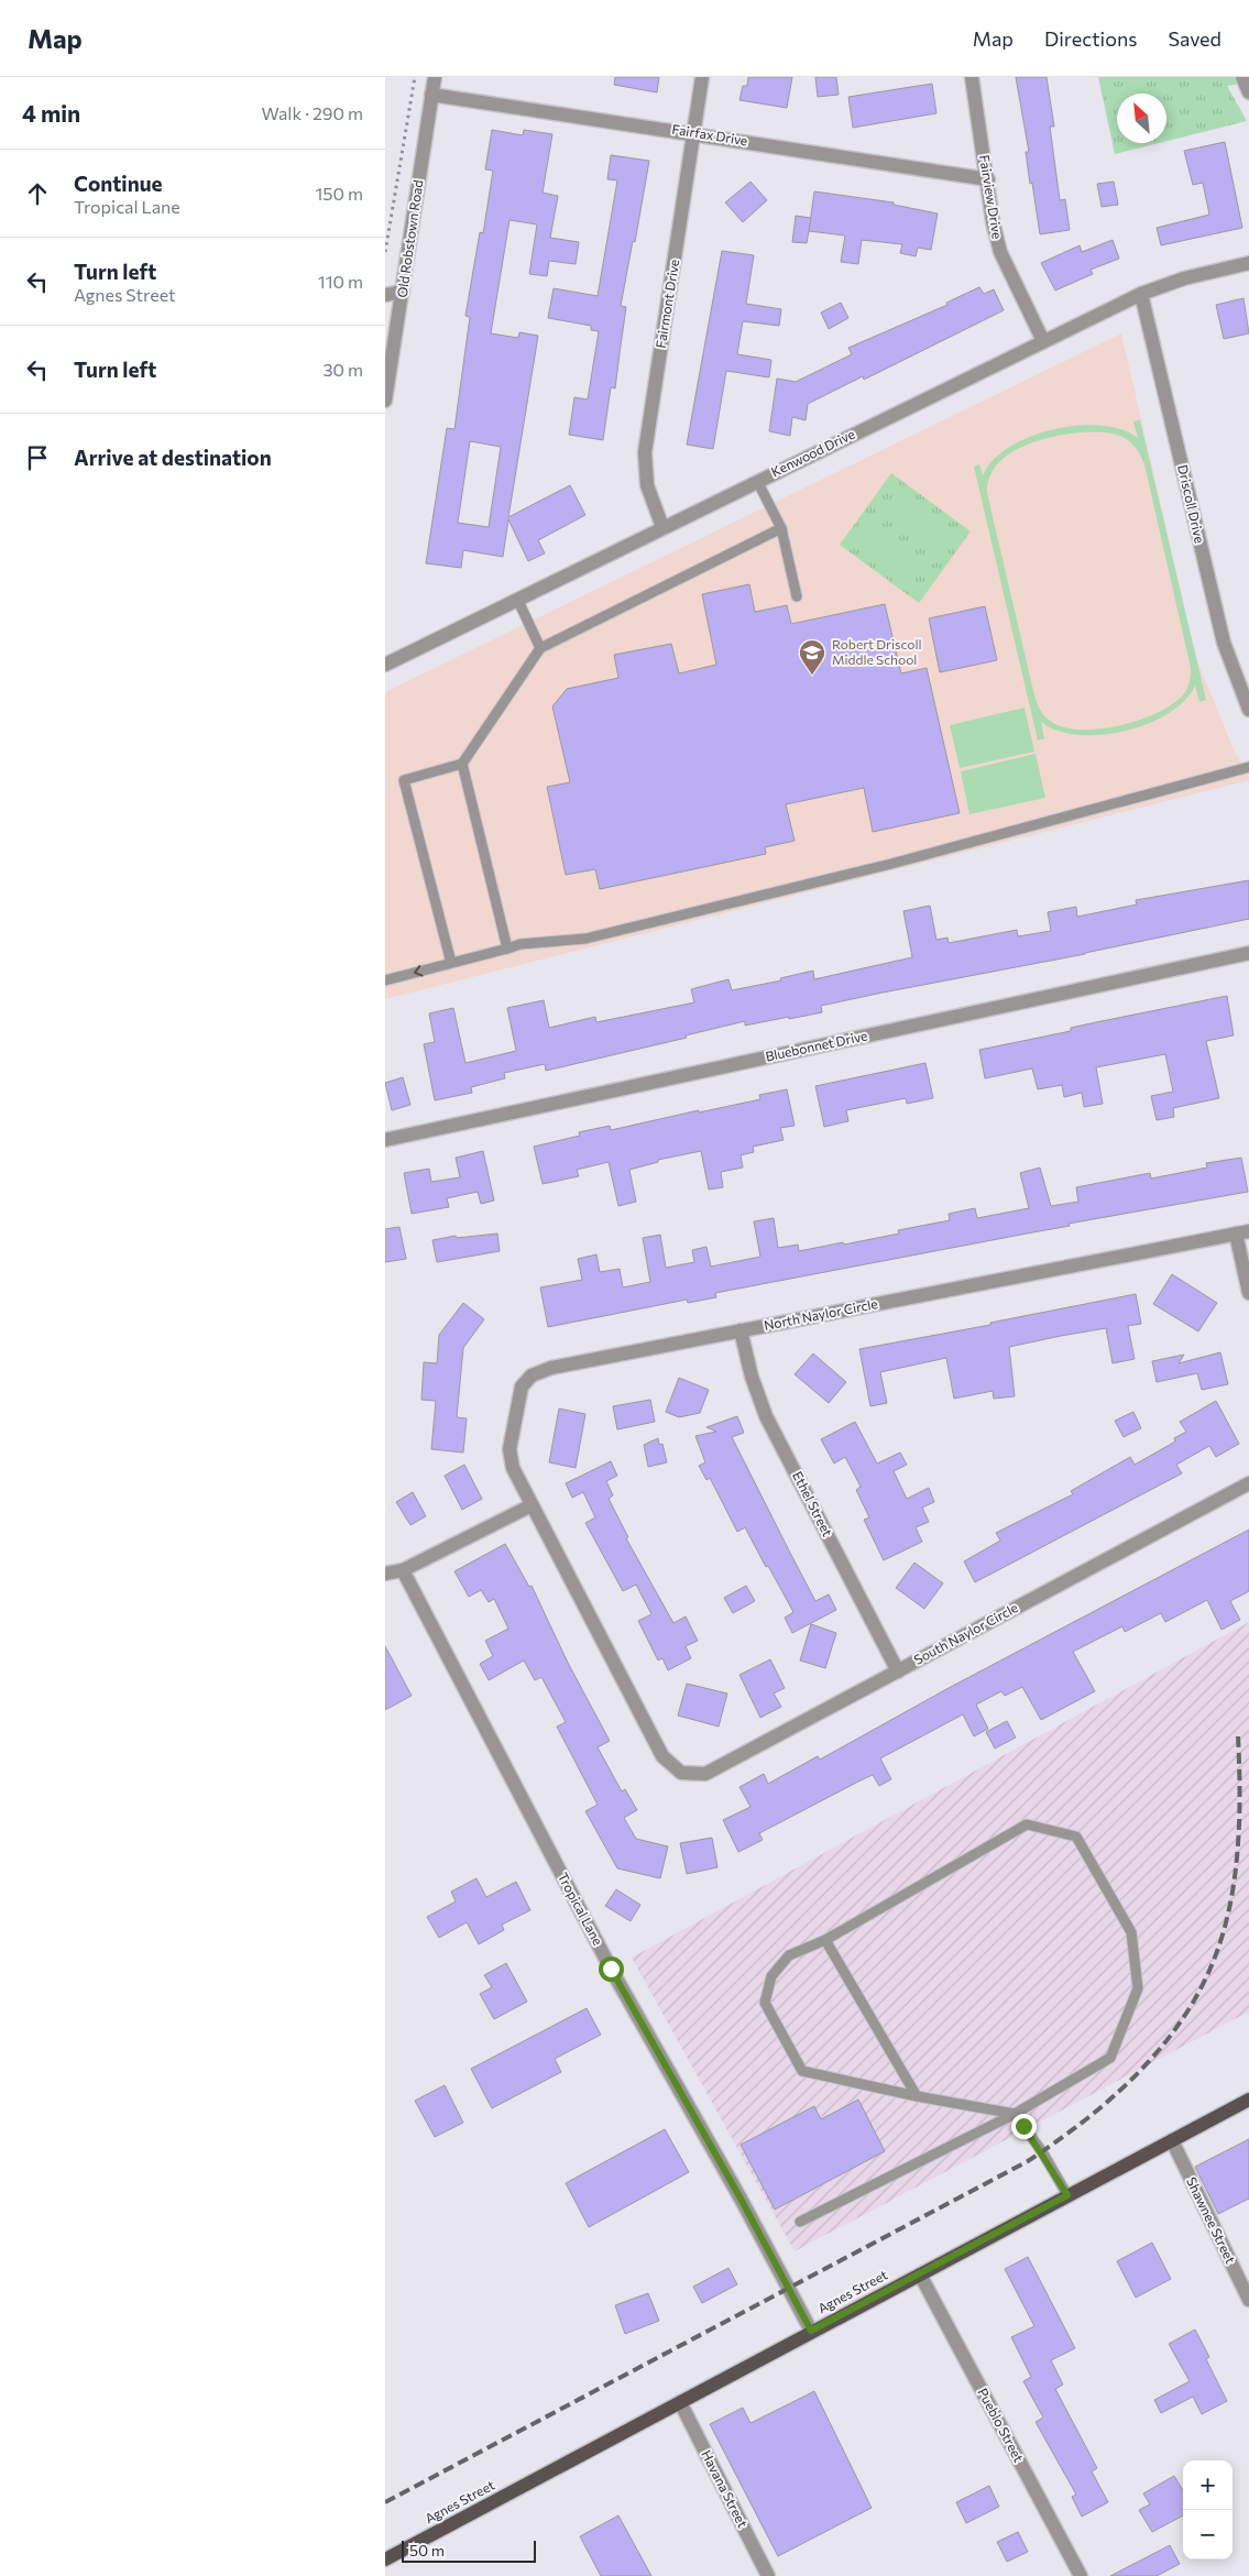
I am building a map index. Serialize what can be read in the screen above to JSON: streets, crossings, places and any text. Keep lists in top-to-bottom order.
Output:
{
  "streets": {
    "main road": ["Agnes Street"],
    "street": [
      "Fairfax Drive",
      "Fairview Drive",
      "Old Robstown Road",
      "Fairmont Drive",
      "Kenwood Drive",
      "Driscoll Drive",
      "Bluebonnet Drive",
      "North Naylor Circle",
      "Ethel Street",
      "South Naylor Circle",
      "Tropical Lane",
      "Shawnee Street",
      "Pueblo Street",
      "Havana Street"
    ]
  },
  "crossings": [
    ["Fairfax Drive", "Fairview Drive"],
    ["Fairfax Drive", "Old Robstown Road"],
    ["Fairfax Drive", "Fairmont Drive"],
    ["Fairview Drive", "Kenwood Drive"],
    ["Fairmont Drive", "Kenwood Drive"],
    ["Kenwood Drive", "Driscoll Drive"],
    ["North Naylor Circle", "Ethel Street"],
    ["North Naylor Circle", "South Naylor Circle"],
    ["Ethel Street", "South Naylor Circle"],
    ["Tropical Lane", "Agnes Street"],
    ["Shawnee Street", "Agnes Street"],
    ["Agnes Street", "Pueblo Street"],
    ["Agnes Street", "Havana Street"]
  ],
  "places": {
    "school or university": ["Robert Driscoll Middle School"]
  },
  "scale_bar": "50 m",
  "north": "top left",
  "page": {
    "header": "Map",
    "nav": ["Map", "Directions", "Saved"],
    "heading": ["4 min", "Walk · 290 m"],
    "list": [
      ["Continue", "Tropical Lane", "150 m"],
      ["Turn left", "Agnes Street", "110 m"],
      ["Turn left", "30 m"],
      "Arrive at destination"
    ],
    "map_buttons": ["+", "−"],
    "scale": "50 m"
  }
}
